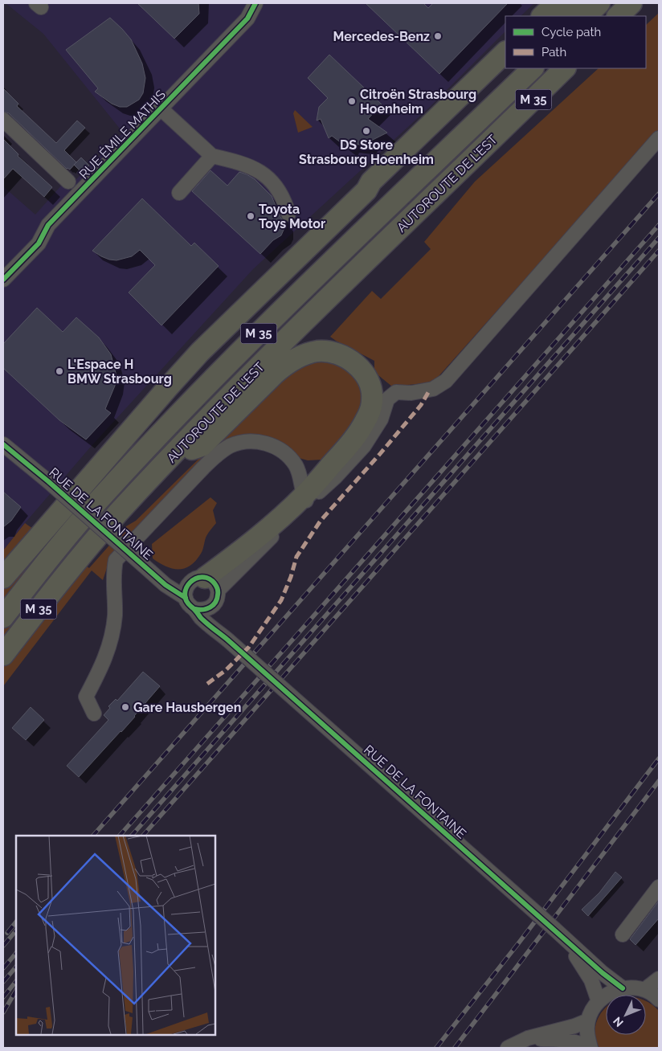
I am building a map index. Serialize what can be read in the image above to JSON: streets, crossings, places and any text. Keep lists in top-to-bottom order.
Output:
{
  "streets": {
    "highway": ["M 35", "AUTOROUTE DE L’EST"],
    "street": ["RUE ÉMILE MATHIS", "RUE DE LA FONTAINE"]
  },
  "places": [
    "Mercedes-Benz",
    "Citroën Strasbourg Hoenheim",
    "DS Store Strasbourg Hoenheim",
    "Toyota Toys Motor",
    "L'Espace H BMW Strasbourg",
    "Gare Hausbergen"
  ],
  "legend": ["Cycle path", "Path"],
  "north": "bottom left"
}
